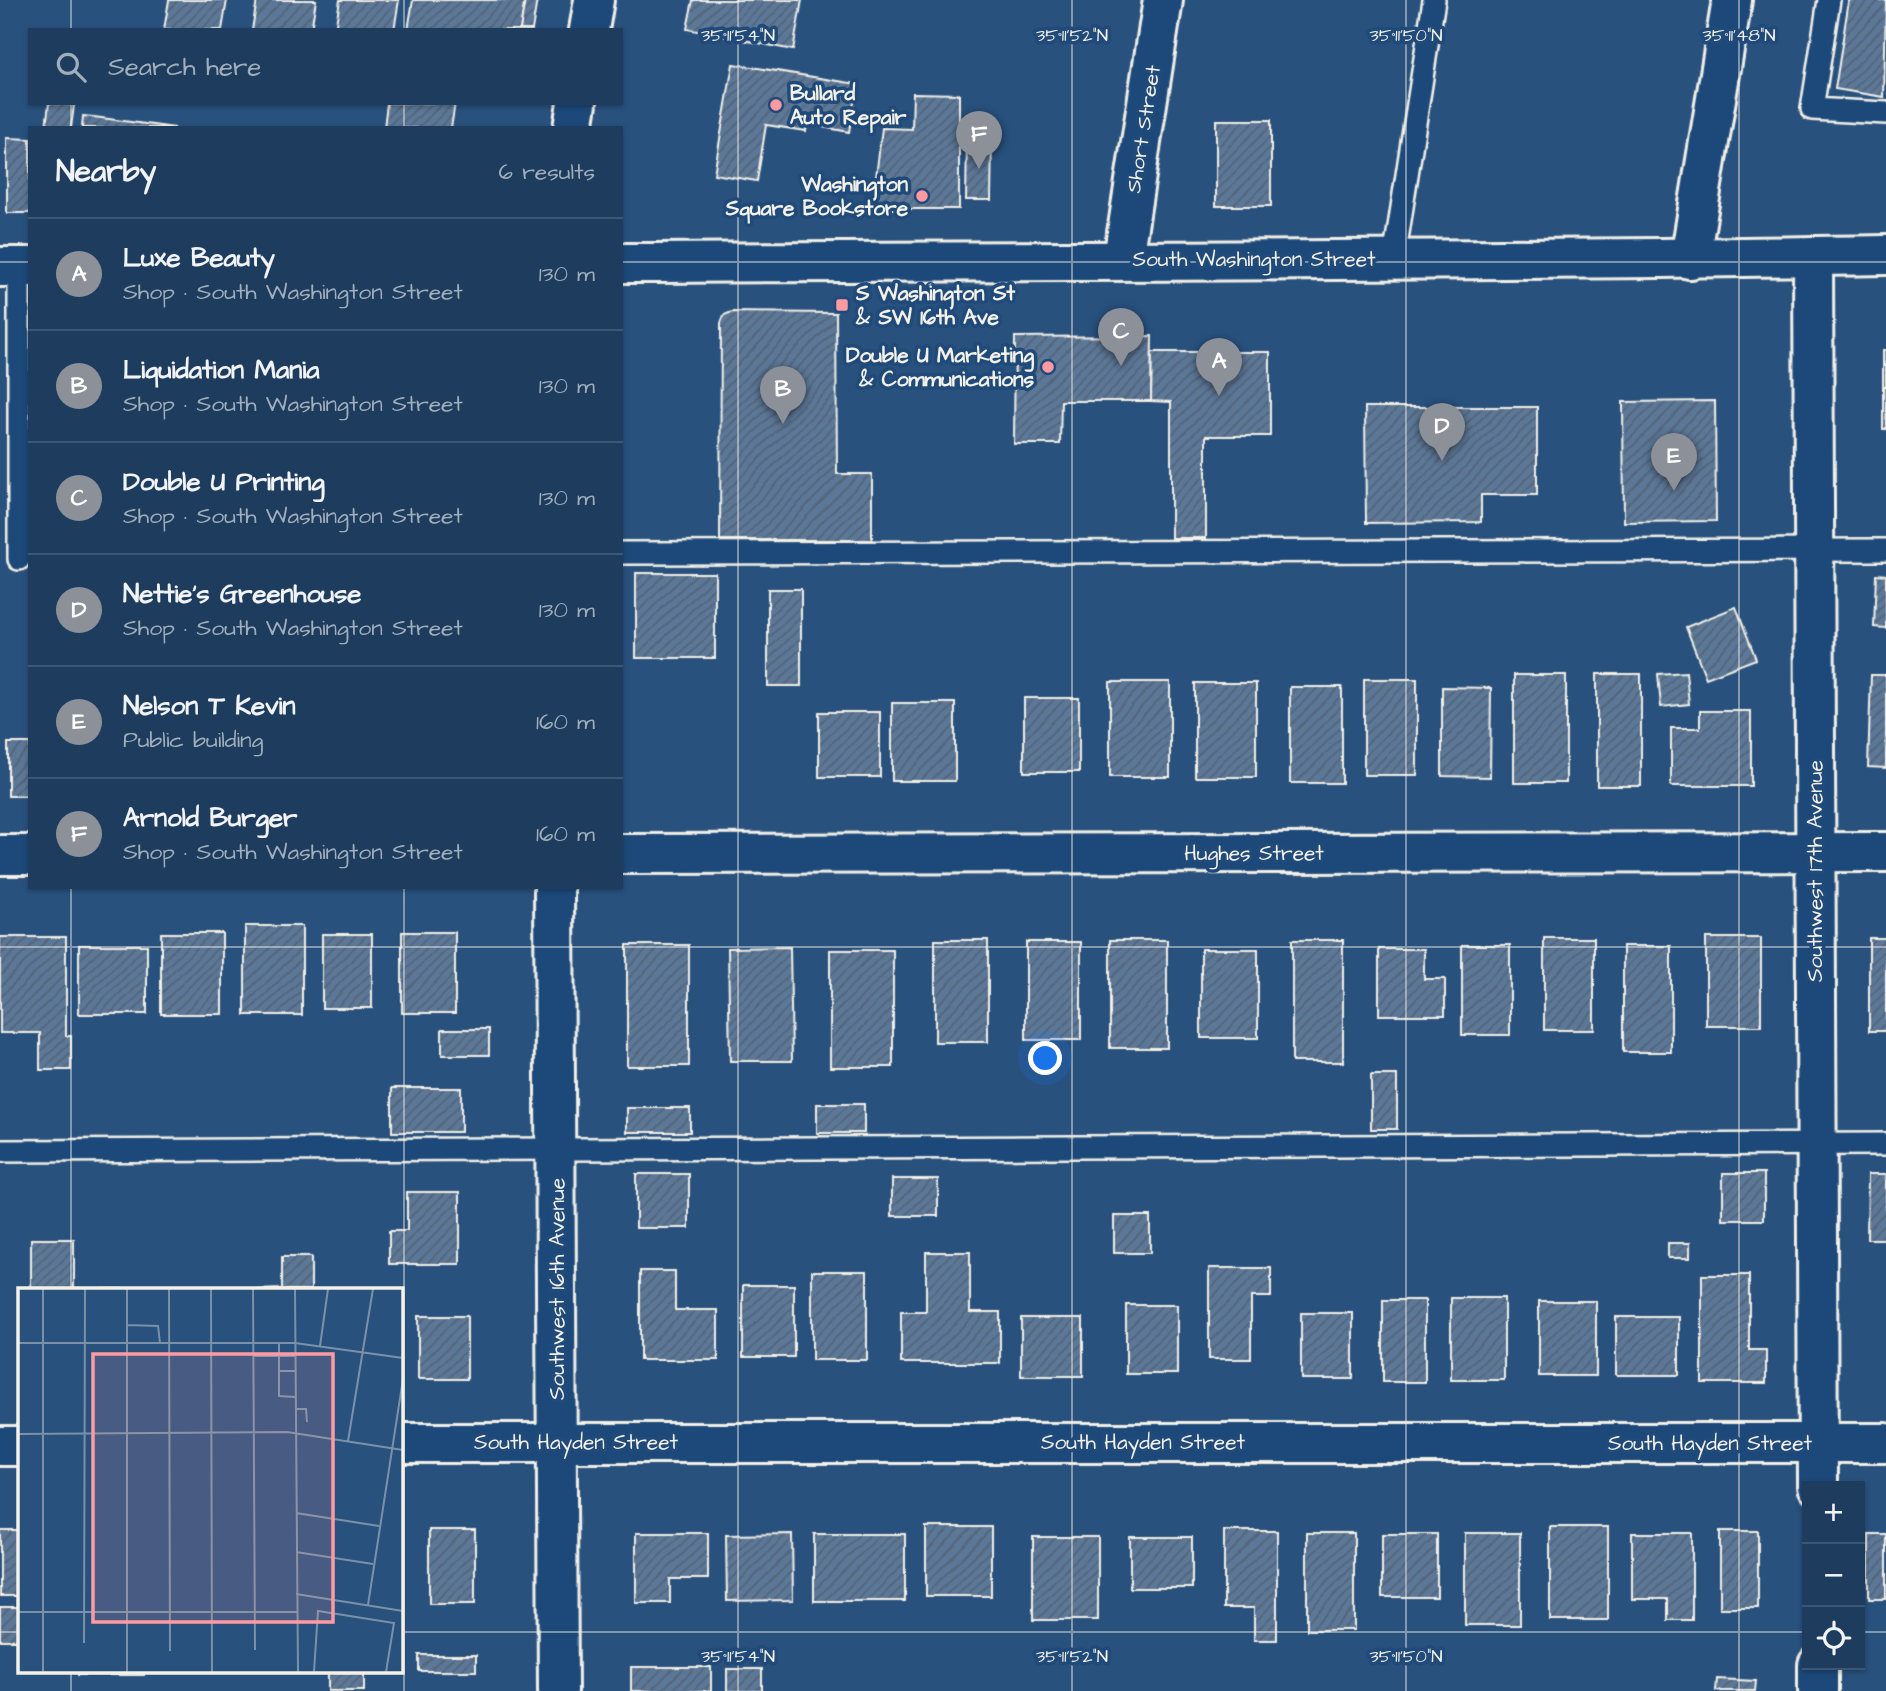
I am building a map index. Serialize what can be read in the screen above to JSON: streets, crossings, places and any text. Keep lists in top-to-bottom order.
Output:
{
  "streets": {
    "street": [
      "Short Street",
      "South Washington Street",
      "Hughes Street",
      "Southwest 17th Avenue",
      "Southwest 16th Avenue",
      "South Hayden Street"
    ]
  },
  "crossings": [
    ["Short Street", "South Washington Street"],
    ["South Washington Street", "Southwest 17th Avenue"],
    ["Hughes Street", "Southwest 17th Avenue"],
    ["Southwest 17th Avenue", "South Hayden Street"],
    ["Southwest 16th Avenue", "South Hayden Street"]
  ],
  "places": {
    "other": ["Bullard Auto Repair", "Washington Square Bookstore", "Double U Marketing & Communications"],
    "transit": ["S Washington St & SW 16th Ave"]
  },
  "page": {
    "search": "Search here",
    "pins": [
      "F",
      "C",
      "A",
      "B",
      "D",
      "E"
    ],
    "heading": ["Nearby", "6 results"],
    "list": [
      {
        "mark": "A",
        "name": "Luxe Beauty",
        "note": "Shop · South Washington Street",
        "value": "130 m"
      },
      {
        "mark": "B",
        "name": "Liquidation Mania",
        "note": "Shop · South Washington Street",
        "value": "130 m"
      },
      {
        "mark": "C",
        "name": "Double U Printing",
        "note": "Shop · South Washington Street",
        "value": "130 m"
      },
      {
        "mark": "D",
        "name": "Nettie’s Greenhouse",
        "note": "Shop · South Washington Street",
        "value": "130 m"
      },
      {
        "mark": "E",
        "name": "Nelson T Kevin",
        "note": "Public building",
        "value": "160 m"
      },
      {
        "mark": "F",
        "name": "Arnold Burger",
        "note": "Shop · South Washington Street",
        "value": "160 m"
      }
    ],
    "map_buttons": ["+", "−"]
  },
  "coordinates": [
    "35°11'54\"N",
    "35°11'52\"N",
    "35°11'50\"N",
    "35°11'48\"N"
  ]
}
